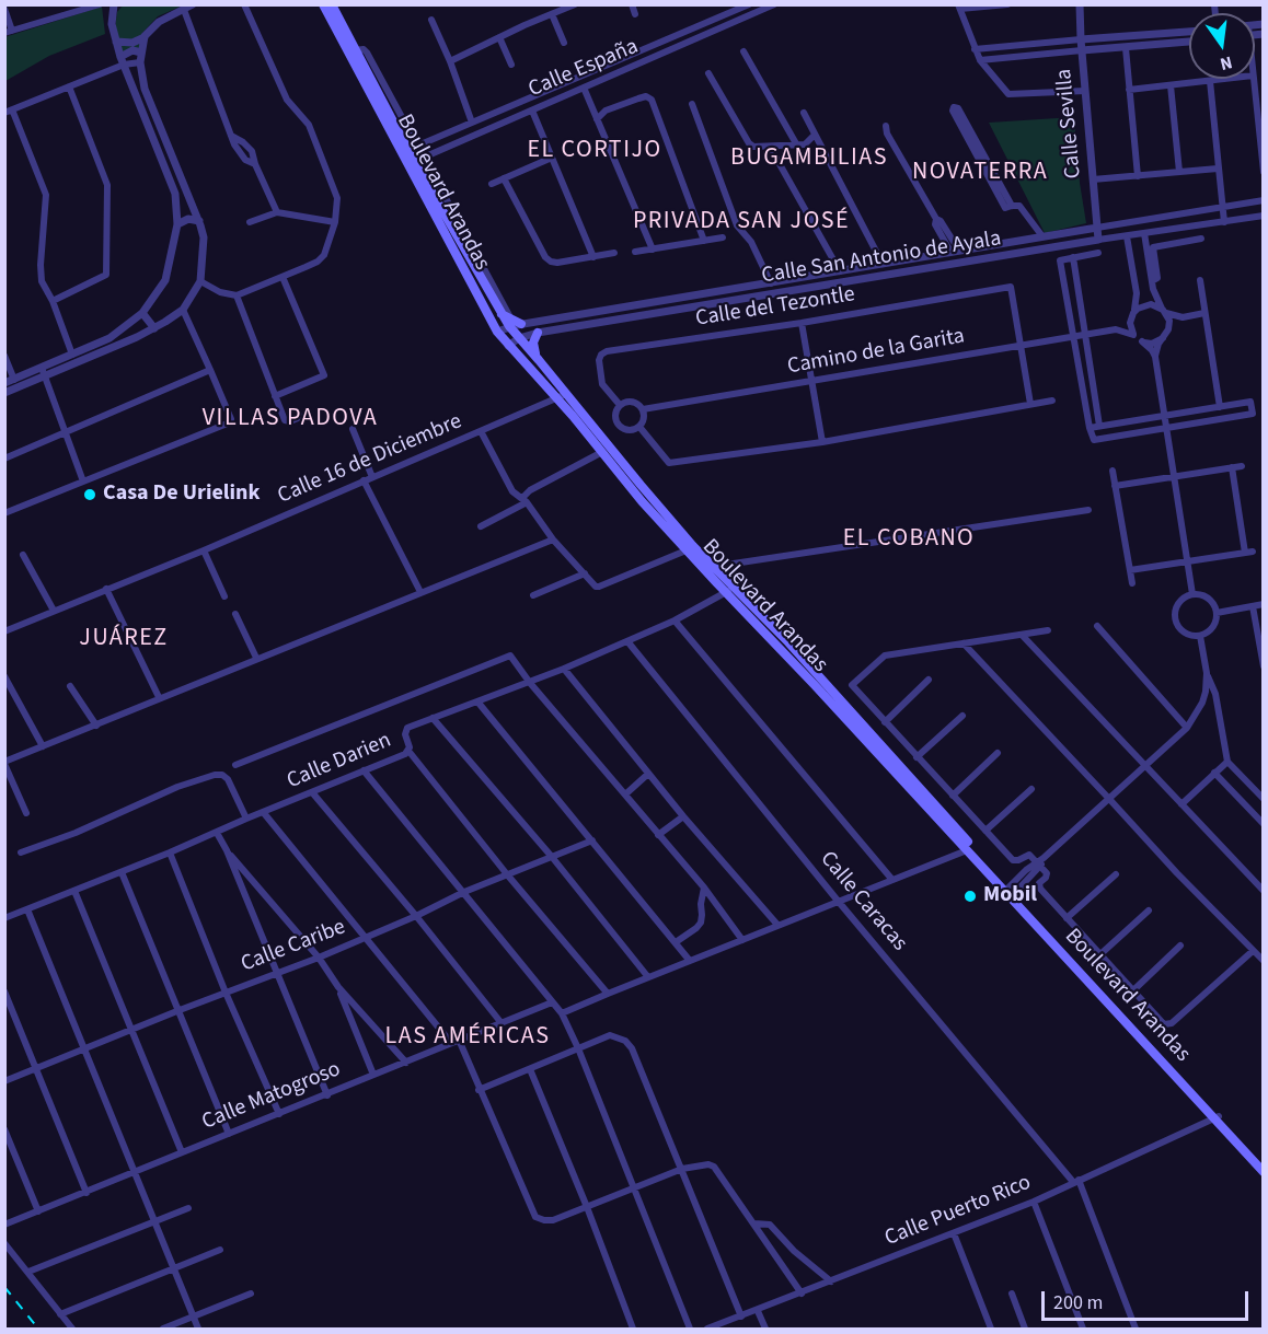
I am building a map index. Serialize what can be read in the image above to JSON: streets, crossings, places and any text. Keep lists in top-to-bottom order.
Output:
{
  "streets": {
    "main road": ["Boulevard Arandas"],
    "street": [
      "Calle España",
      "Calle Sevilla",
      "Calle San Antonio de Ayala",
      "Calle del Tezontle",
      "Camino de la Garita",
      "Calle 16 de Diciembre",
      "Calle Darien",
      "Calle Caracas",
      "Calle Caribe",
      "Calle Matogroso",
      "Calle Puerto Rico"
    ]
  },
  "crossings": [
    ["Calle España", "Boulevard Arandas"],
    ["Calle Sevilla", "Calle San Antonio de Ayala"],
    ["Boulevard Arandas", "Calle San Antonio de Ayala"],
    ["Boulevard Arandas", "Calle 16 de Diciembre"],
    ["Boulevard Arandas", "Calle Darien"],
    ["Boulevard Arandas", "Calle Puerto Rico"],
    ["Calle del Tezontle", "Camino de la Garita"],
    ["Calle Darien", "Calle Caracas"],
    ["Calle Caracas", "Calle Puerto Rico"]
  ],
  "districts": [
    "EL CORTIJO",
    "BUGAMBILIAS",
    "NOVATERRA",
    "PRIVADA SAN JOSÉ",
    "VILLAS PADOVA",
    "EL COBANO",
    "JUÁREZ",
    "LAS AMÉRICAS"
  ],
  "places": ["Casa De Urielink", "Mobil"],
  "scale_bar": "200 m",
  "north": "bottom"
}
